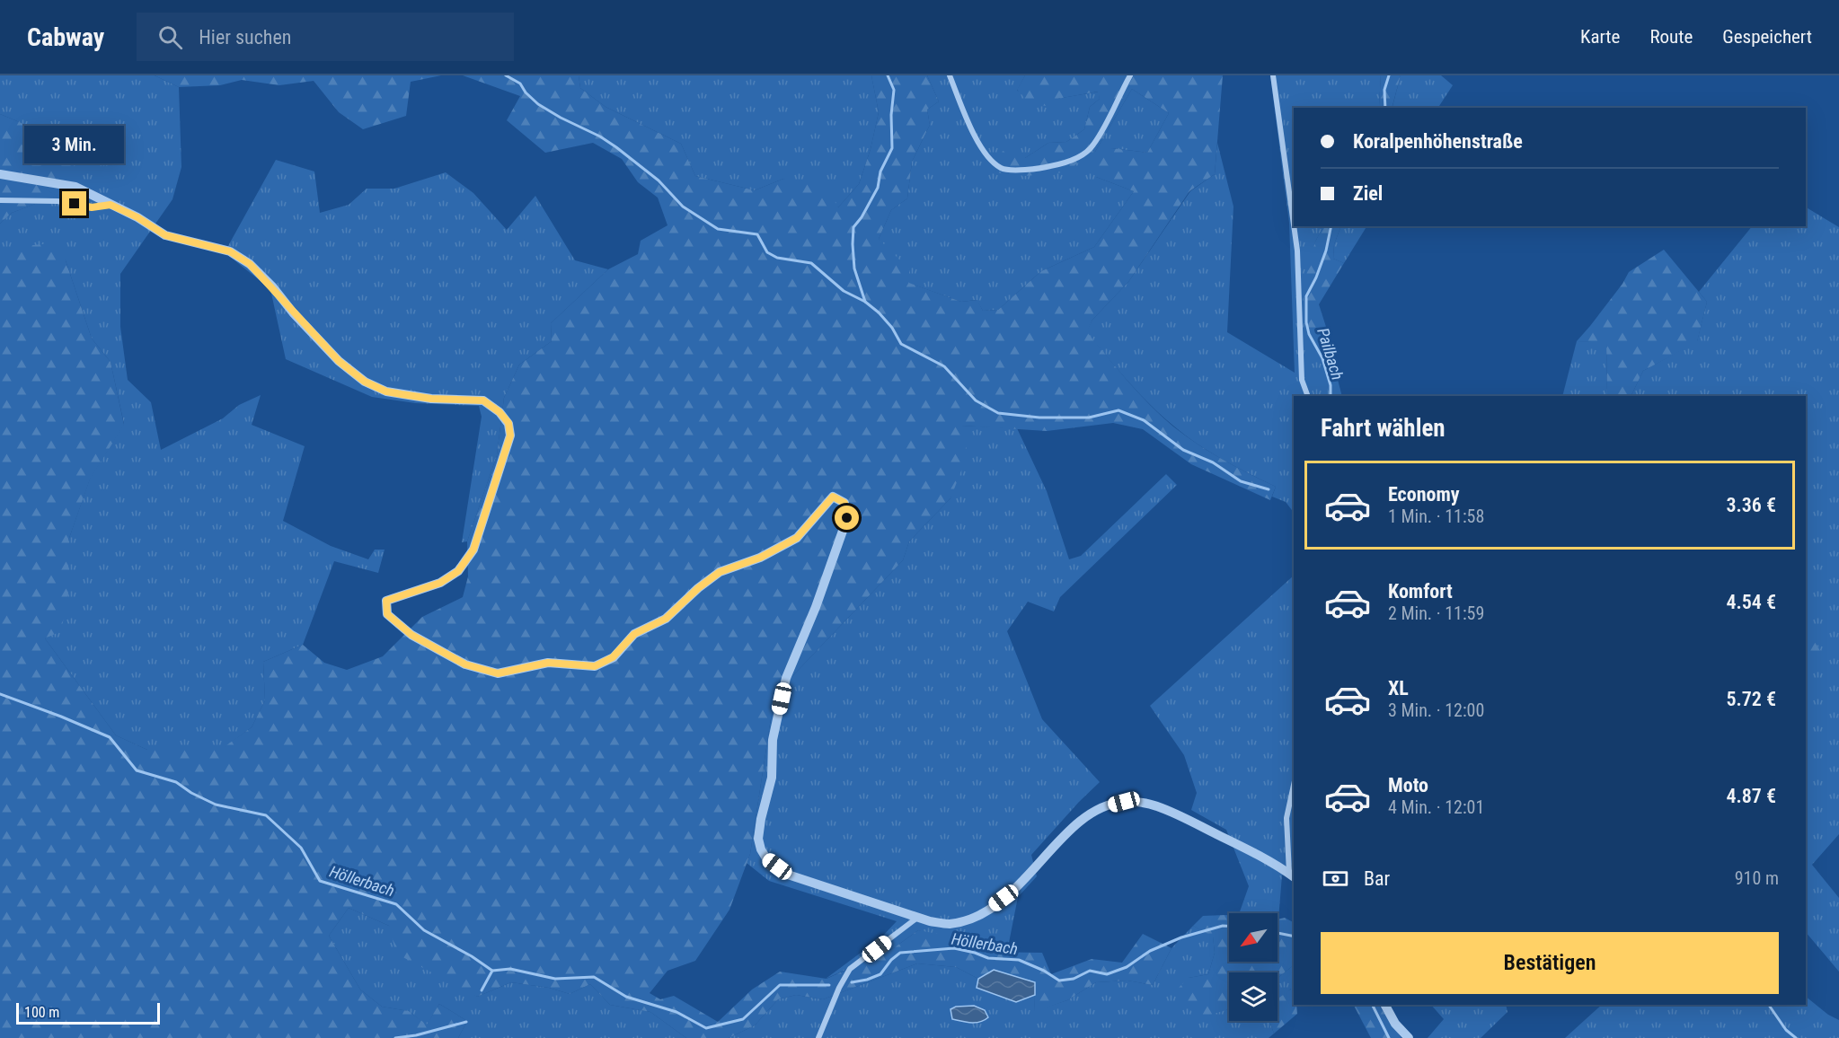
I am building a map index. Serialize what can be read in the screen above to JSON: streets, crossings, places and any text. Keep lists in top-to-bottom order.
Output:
{
  "water": ["Pailbach", "Höllerbach"],
  "scale_bar": "100 m",
  "north": "bottom left",
  "page": {
    "header": "Cabway",
    "search": "Hier suchen",
    "nav": ["Karte", "Route", "Gespeichert"],
    "banner": ["Koralpenhöhenstraße", "Ziel"],
    "bubble": "3 Min.",
    "heading": "Fahrt wählen",
    "list": [
      {
        "name": "Economy",
        "note": "1 Min. · 11:58",
        "value": "3.36 €"
      },
      {
        "name": "Komfort",
        "note": "2 Min. · 11:59",
        "value": "4.54 €"
      },
      {
        "name": "XL",
        "note": "3 Min. · 12:00",
        "value": "5.72 €"
      },
      {
        "name": "Moto",
        "note": "4 Min. · 12:01",
        "value": "4.87 €"
      }
    ],
    "pay": ["Bar", "910 m"],
    "buttons": "Bestätigen",
    "scale": "100 m"
  }
}
